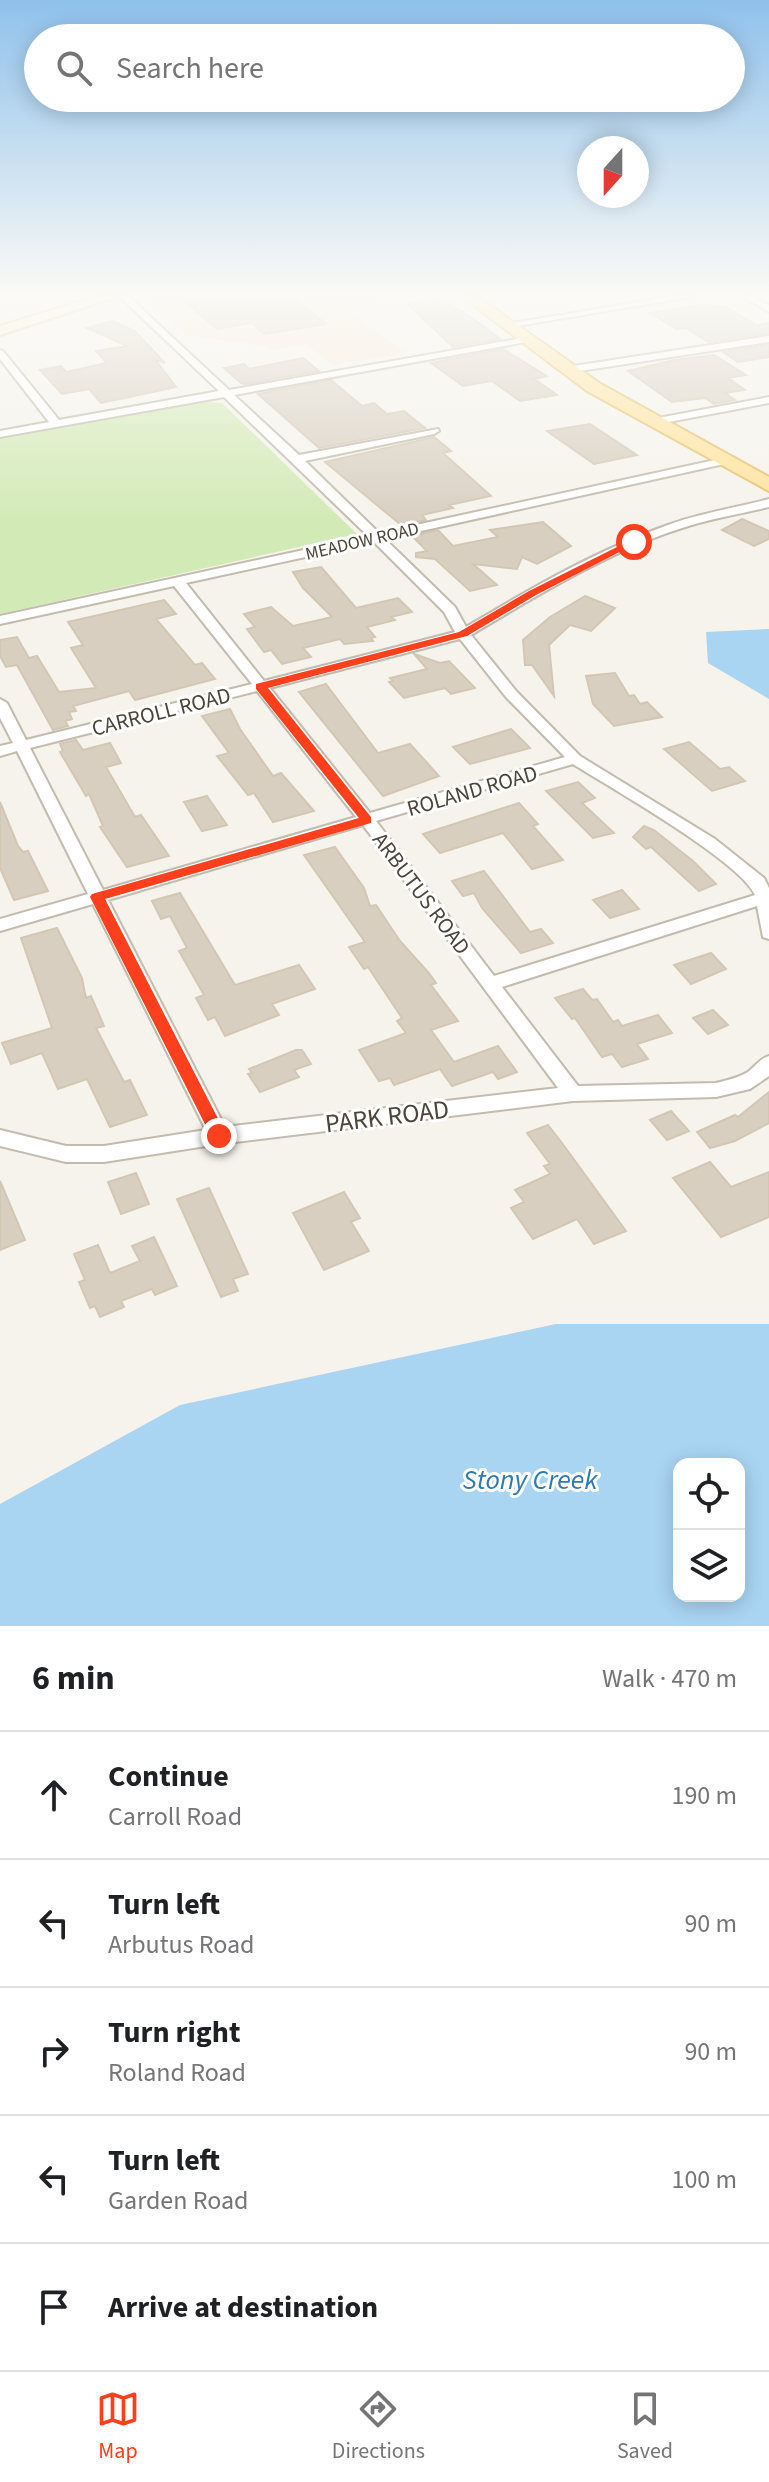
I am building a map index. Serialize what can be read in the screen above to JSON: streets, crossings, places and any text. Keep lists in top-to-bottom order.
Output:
{
  "streets": {
    "street": [
      "MEADOW ROAD",
      "CARROLL ROAD",
      "ROLAND ROAD",
      "ARBUTUS ROAD",
      "PARK ROAD"
    ]
  },
  "crossings": [
    ["MEADOW ROAD", "ARBUTUS ROAD"],
    ["CARROLL ROAD", "ARBUTUS ROAD"],
    ["ROLAND ROAD", "ARBUTUS ROAD"],
    ["ARBUTUS ROAD", "PARK ROAD"]
  ],
  "water": ["Stony Creek"],
  "north": "bottom",
  "page": {
    "search": "Search here",
    "heading": ["6 min", "Walk · 470 m"],
    "list": [
      ["Continue", "Carroll Road", "190 m"],
      ["Turn left", "Arbutus Road", "90 m"],
      ["Turn right", "Roland Road", "90 m"],
      ["Turn left", "Garden Road", "100 m"],
      "Arrive at destination"
    ],
    "nav": ["Map", "Directions", "Saved"]
  }
}
